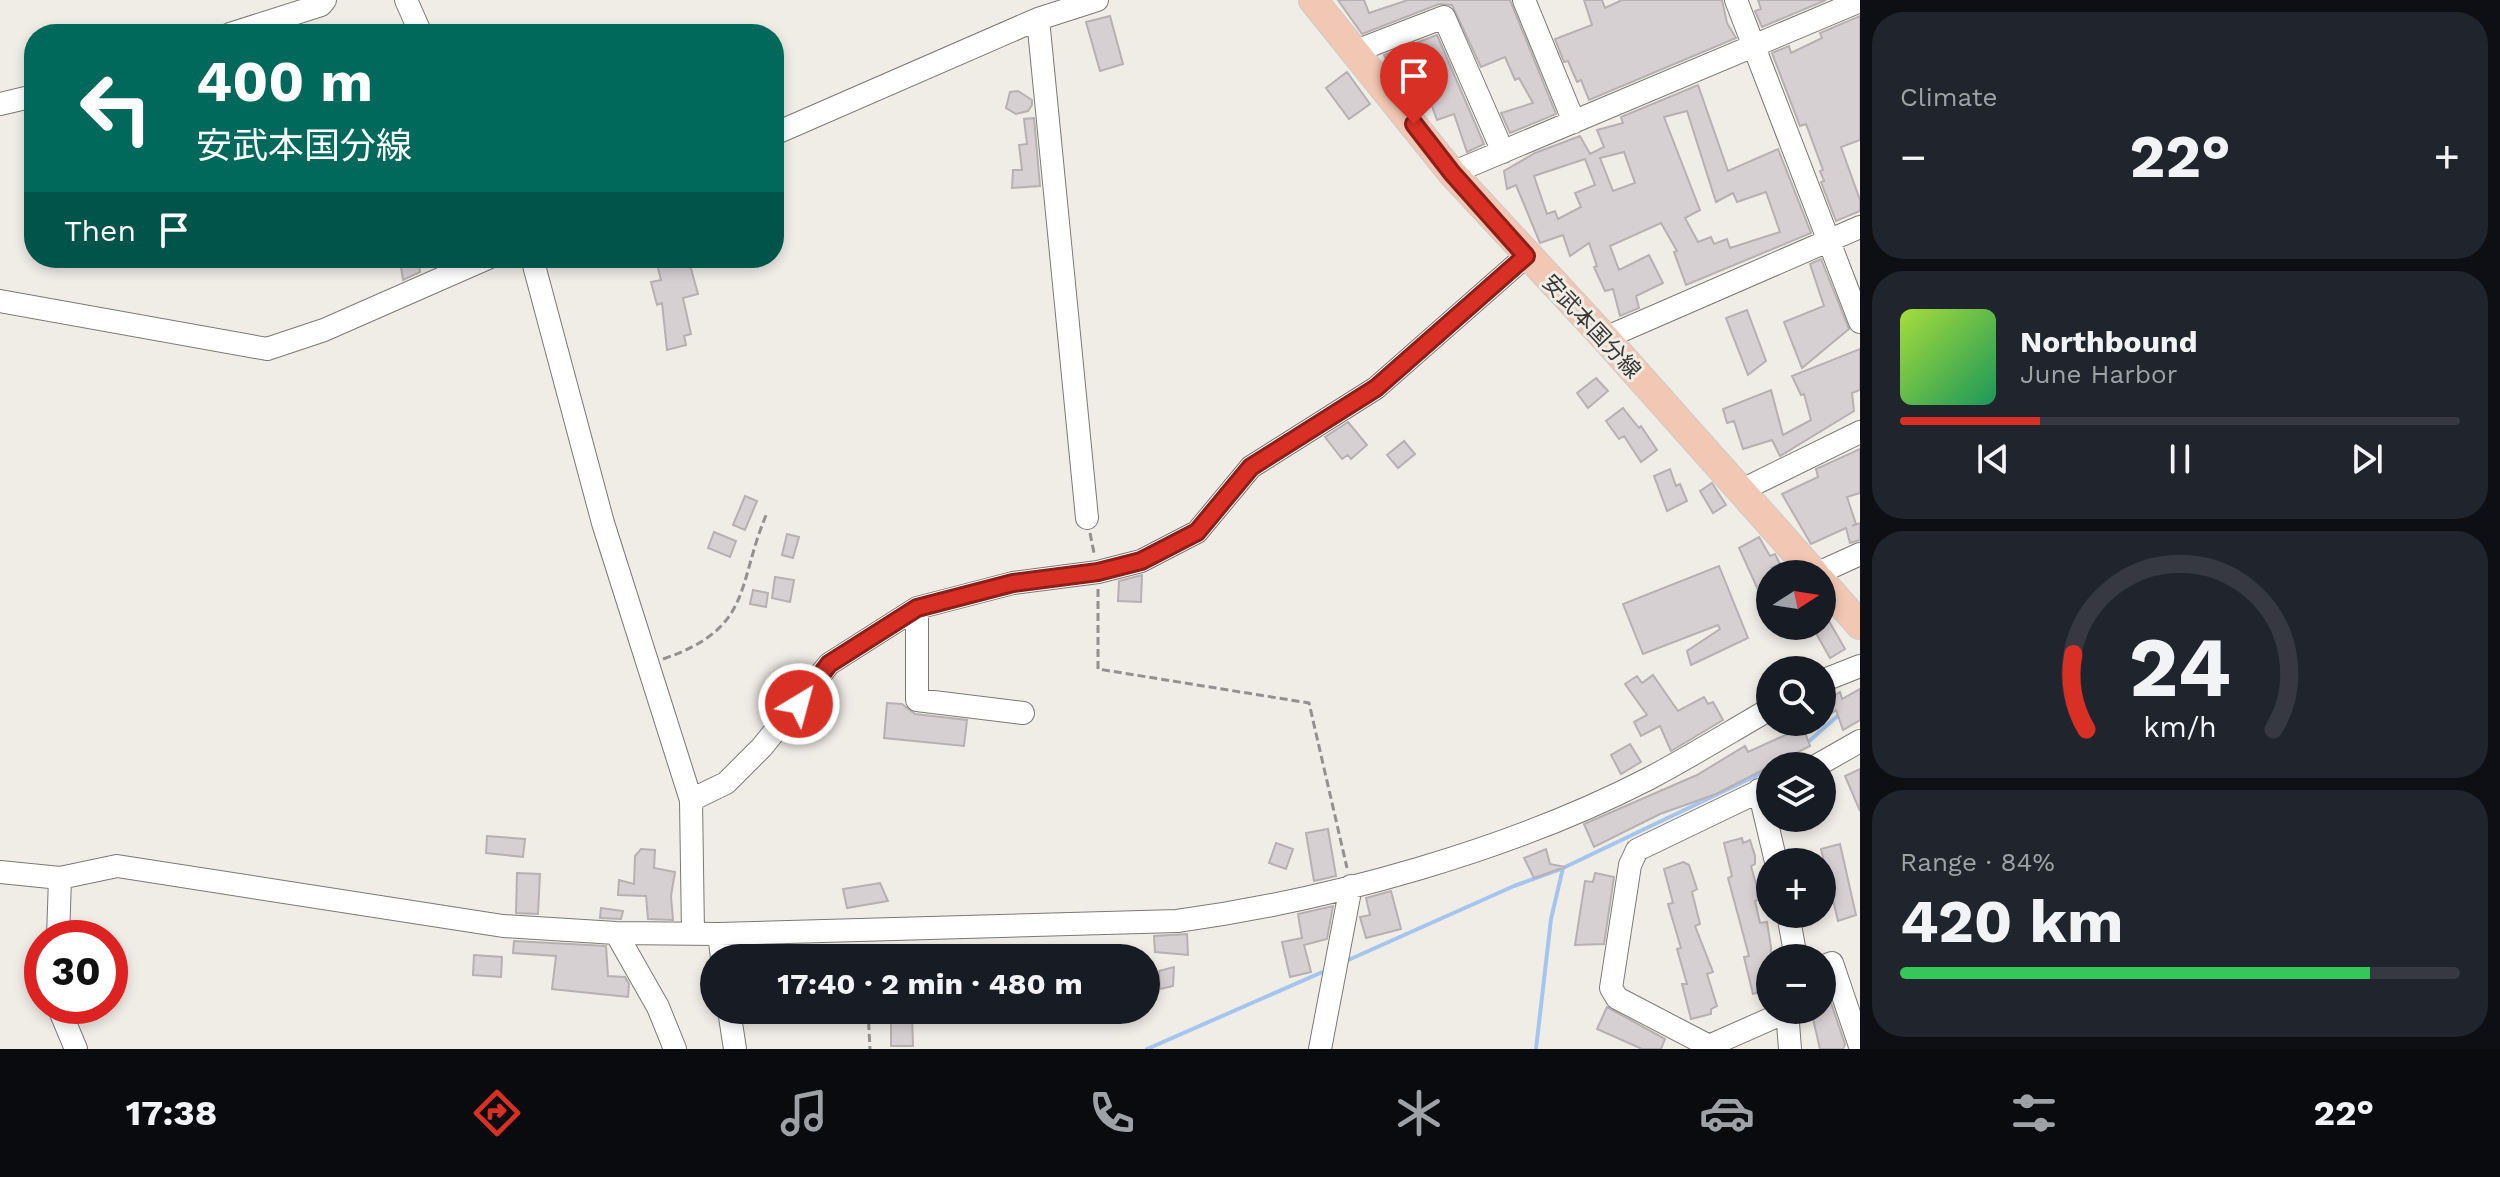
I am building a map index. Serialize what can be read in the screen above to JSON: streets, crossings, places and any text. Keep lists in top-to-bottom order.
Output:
{
  "streets": {
    "main road": ["安武本国分線"]
  },
  "north": "right",
  "page": {
    "tile": [
      "Climate",
      ["Range · 84%", "420 km"]
    ],
    "turn": ["400 m", "安武本国分線"],
    "heat": ["−", "22°", "+"],
    "then": "Then",
    "song": ["Northbound", "June Harbor"],
    "map_buttons": ["+", "−"],
    "limit": "30",
    "trip": "17:40 · 2 min · 480 m",
    "tabs": ["17:38", "22°"],
    "gauge": ["24", "km/h"]
  }
}
